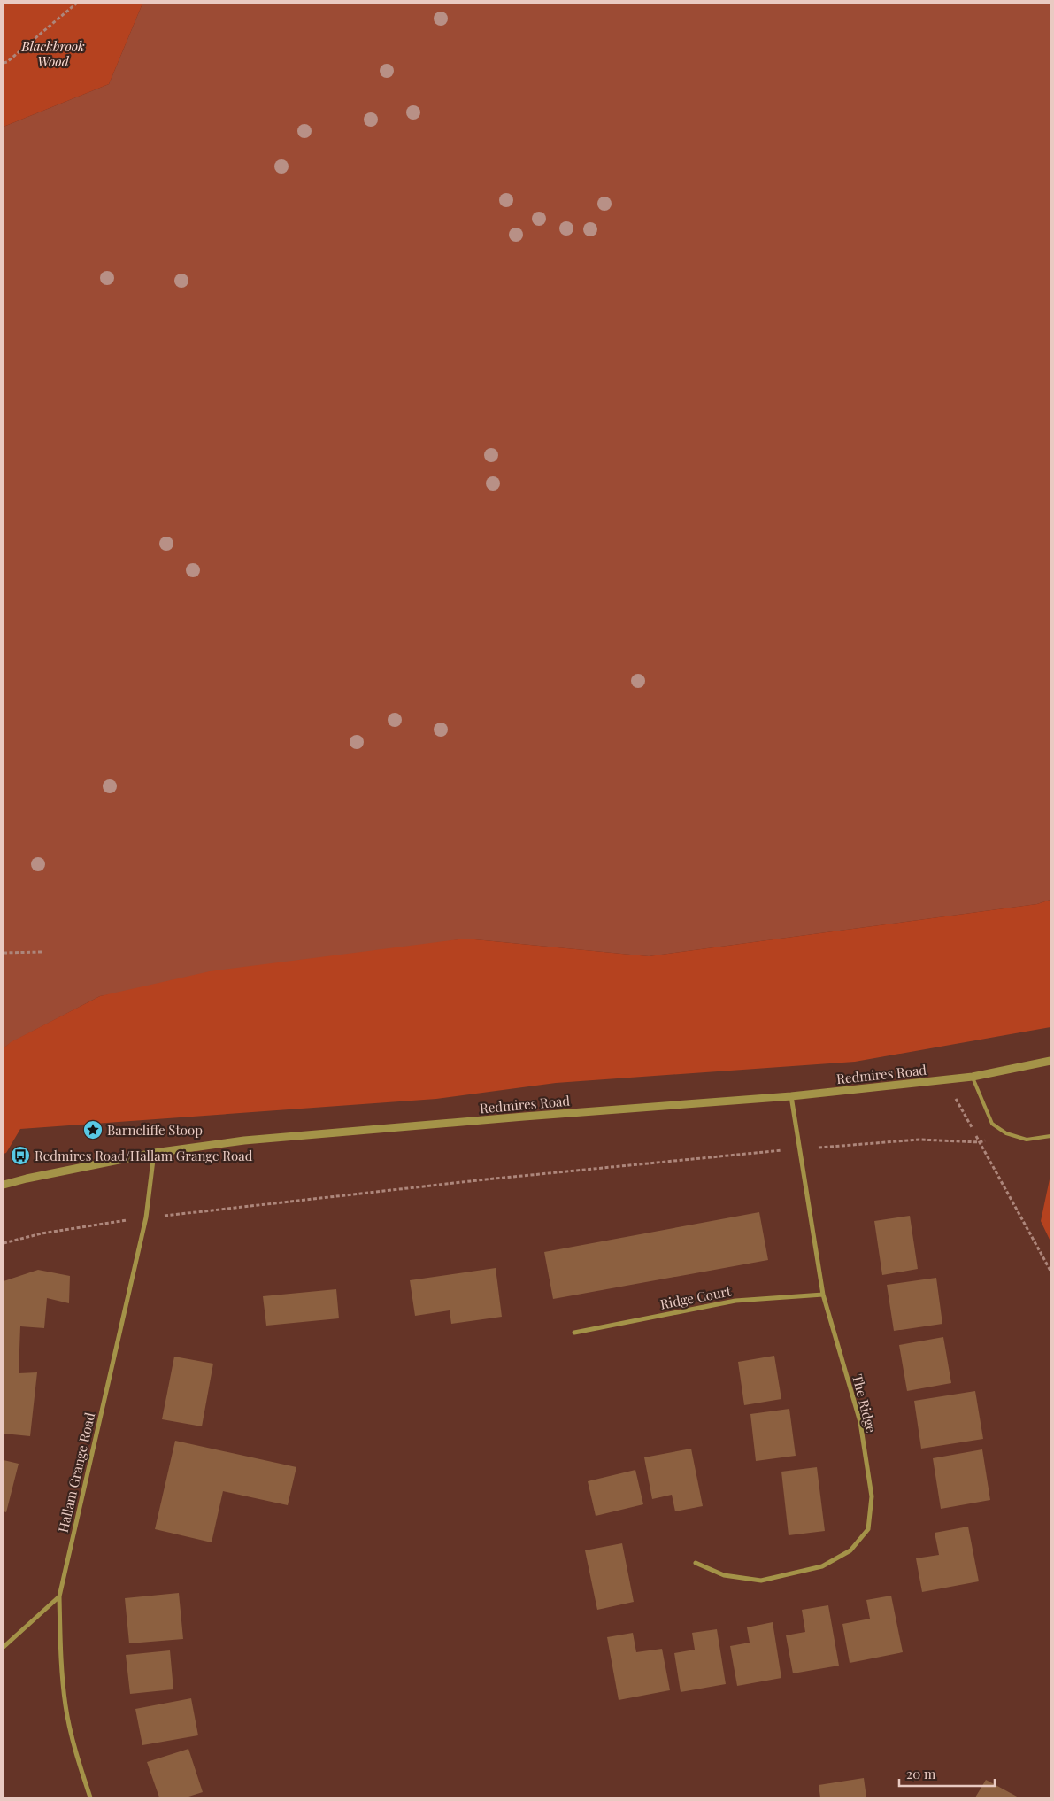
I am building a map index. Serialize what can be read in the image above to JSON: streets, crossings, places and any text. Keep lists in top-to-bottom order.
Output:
{
  "streets": {
    "street": [
      "Redmires Road",
      "Ridge Court",
      "The Ridge",
      "Hallam Grange Road"
    ]
  },
  "crossings": [
    ["Redmires Road", "The Ridge"],
    ["Redmires Road", "Hallam Grange Road"],
    ["Ridge Court", "The Ridge"]
  ],
  "parks": ["Blackbrook Wood"],
  "places": {
    "place": ["Barncliffe Stoop"],
    "bus stop": ["Redmires Road/Hallam Grange Road"]
  },
  "scale_bar": "20 m"
}
